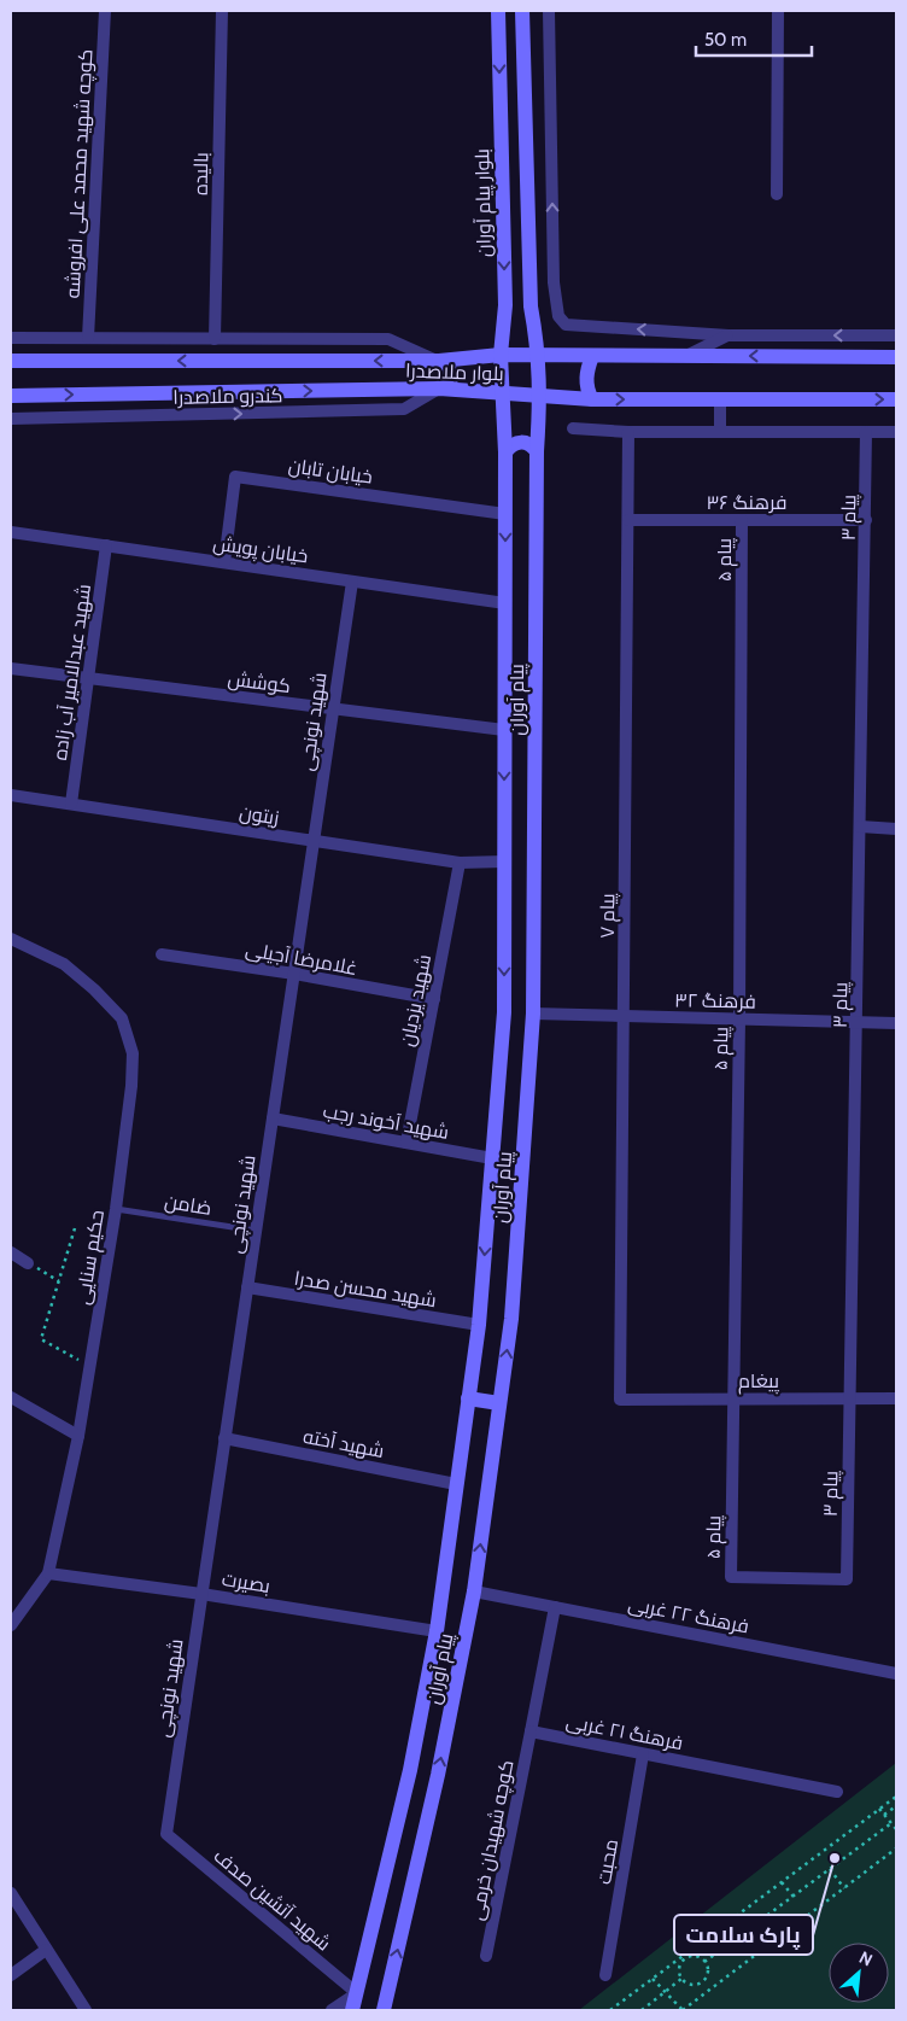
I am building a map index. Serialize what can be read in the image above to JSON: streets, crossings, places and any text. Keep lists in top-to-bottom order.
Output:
{
  "streets": {
    "main road": ["بلوار پیام آوران", "بلوار ملاصدرا", "پیام آوران"],
    "street": [
      "کوچه شهید محمد علی افروشه",
      "بالیده",
      "کندرو ملاصدرا",
      "خیابان تابان",
      "فرهنگ ۳۶",
      "پیام ۳",
      "خیابان پویش",
      "پیام ۵",
      "شهید عبدالامیر آب زاده",
      "کوشش",
      "شهید نونچی",
      "زیتون",
      "پیام ۷",
      "غلامرضا آجیلی",
      "شهید یزدیان",
      "فرهنگ ۳۲",
      "شهید آخوند رجب",
      "حکیم سنایی",
      "شهید محسن صدرا",
      "پیغام",
      "شهید آخته",
      "بصیرت",
      "فرهنگ ۲۲ غربی",
      "فرهنگ ۲۱ غربی",
      "کوچه شهیدان خرمی",
      "محبت",
      "شهید آتشین صدف"
    ],
    "lane": ["ضامن"]
  },
  "crossings": [
    ["بلوار پیام آوران", "بلوار ملاصدرا"],
    ["بلوار پیام آوران", "پیام آوران"],
    ["بلوار ملاصدرا", "کندرو ملاصدرا"],
    ["بلوار ملاصدرا", "پیام آوران"],
    ["خیابان تابان", "خیابان پویش"],
    ["خیابان تابان", "پیام آوران"],
    ["فرهنگ ۳۶", "پیام ۳"],
    ["فرهنگ ۳۶", "پیام ۵"],
    ["فرهنگ ۳۶", "پیام ۷"],
    ["پیام ۳", "پیام ۵"],
    ["پیام ۳", "فرهنگ ۳۲"],
    ["پیام ۳", "پیغام"],
    ["خیابان پویش", "شهید عبدالامیر آب زاده"],
    ["خیابان پویش", "پیام آوران"],
    ["خیابان پویش", "شهید نونچی"],
    ["پیام ۵", "فرهنگ ۳۲"],
    ["پیام ۵", "پیغام"],
    ["شهید عبدالامیر آب زاده", "کوشش"],
    ["شهید عبدالامیر آب زاده", "زیتون"],
    ["کوشش", "پیام آوران"],
    ["کوشش", "شهید نونچی"],
    ["پیام آوران", "زیتون"],
    ["پیام آوران", "فرهنگ ۳۲"],
    ["پیام آوران", "شهید آخوند رجب"],
    ["پیام آوران", "شهید محسن صدرا"],
    ["پیام آوران", "شهید آخته"],
    ["پیام آوران", "بصیرت"],
    ["پیام آوران", "فرهنگ ۲۲ غربی"],
    ["پیام آوران", "شهید آتشین صدف"],
    ["شهید نونچی", "زیتون"],
    ["شهید نونچی", "غلامرضا آجیلی"],
    ["شهید نونچی", "شهید آخوند رجب"],
    ["شهید نونچی", "ضامن"],
    ["شهید نونچی", "شهید محسن صدرا"],
    ["شهید نونچی", "شهید آخته"],
    ["شهید نونچی", "بصیرت"],
    ["شهید نونچی", "شهید آتشین صدف"],
    ["زیتون", "شهید یزدیان"],
    ["پیام ۷", "فرهنگ ۳۲"],
    ["پیام ۷", "پیغام"],
    ["غلامرضا آجیلی", "شهید یزدیان"],
    ["شهید یزدیان", "شهید آخوند رجب"],
    ["ضامن", "حکیم سنایی"],
    ["حکیم سنایی", "بصیرت"],
    ["فرهنگ ۲۱ غربی", "کوچه شهیدان خرمی"],
    ["فرهنگ ۲۱ غربی", "محبت"]
  ],
  "places": ["پارک سلامت"],
  "scale_bar": "50 m",
  "north": "top right"
}
